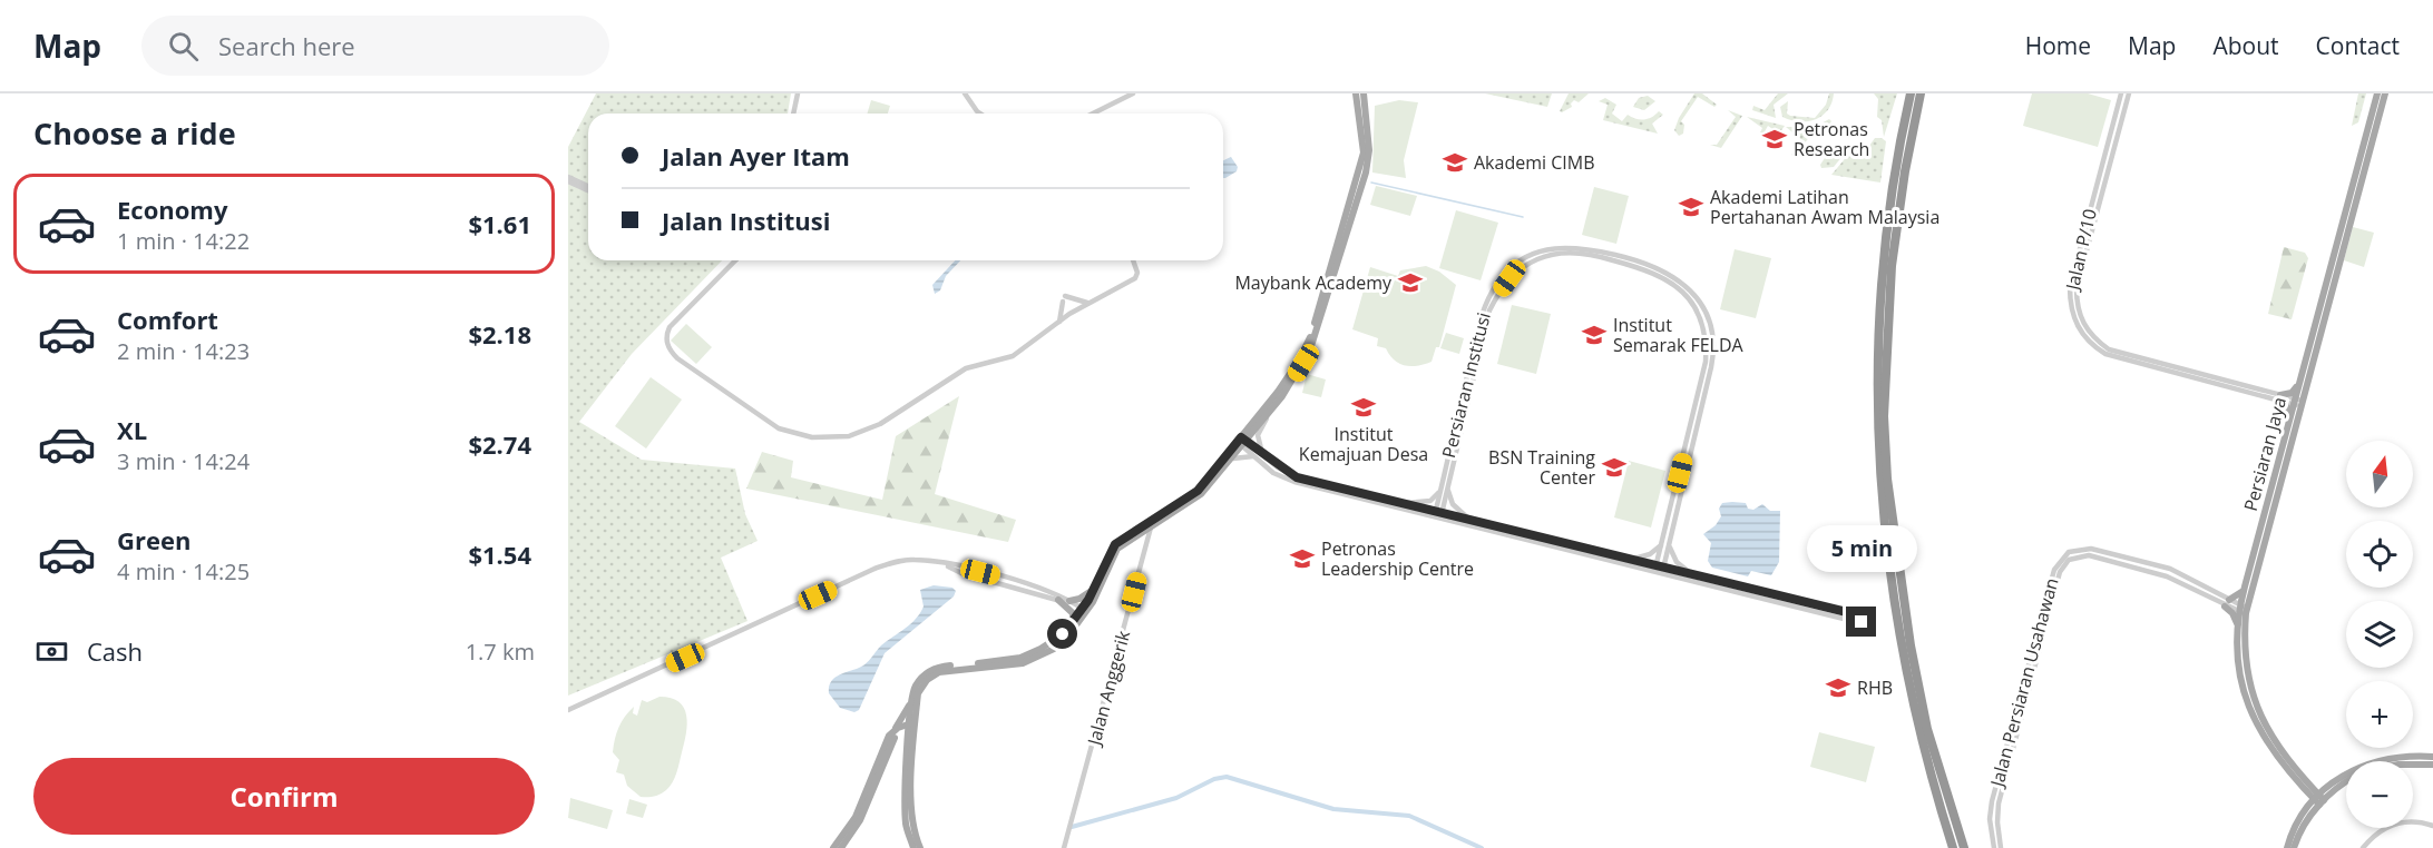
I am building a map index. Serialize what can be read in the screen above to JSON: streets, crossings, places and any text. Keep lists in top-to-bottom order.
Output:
{
  "streets": {
    "main road": ["Persiaran Jaya"],
    "street": [
      "Jalan P/10",
      "Persiaran Institusi",
      "Jalan Persiaran Usahawan",
      "Jalan Anggerik"
    ]
  },
  "crossings": [
    ["Jalan P/10", "Persiaran Jaya"],
    ["Persiaran Jaya", "Jalan Persiaran Usahawan"]
  ],
  "places": {
    "school or university": [
      "Petronas Research",
      "Akademi CIMB",
      "Akademi Latihan Pertahanan Awam Malaysia",
      "Maybank Academy",
      "Institut Semarak FELDA",
      "Institut Kemajuan Desa",
      "BSN Training Center",
      "Petronas Leadership Centre",
      "RHB"
    ]
  },
  "north": "top",
  "page": {
    "header": "Map",
    "search": "Search here",
    "nav": [
      "Home",
      "Map",
      "About",
      "Contact"
    ],
    "heading": "Choose a ride",
    "banner": ["Jalan Ayer Itam", "Jalan Institusi"],
    "list": [
      {
        "name": "Economy",
        "note": "1 min · 14:22",
        "value": "$1.61"
      },
      {
        "name": "Comfort",
        "note": "2 min · 14:23",
        "value": "$2.18"
      },
      {
        "name": "XL",
        "note": "3 min · 14:24",
        "value": "$2.74"
      },
      {
        "name": "Green",
        "note": "4 min · 14:25",
        "value": "$1.54"
      }
    ],
    "map_buttons": ["+", "−"],
    "bubble": "5 min",
    "pay": ["Cash", "1.7 km"],
    "buttons": "Confirm"
  }
}
